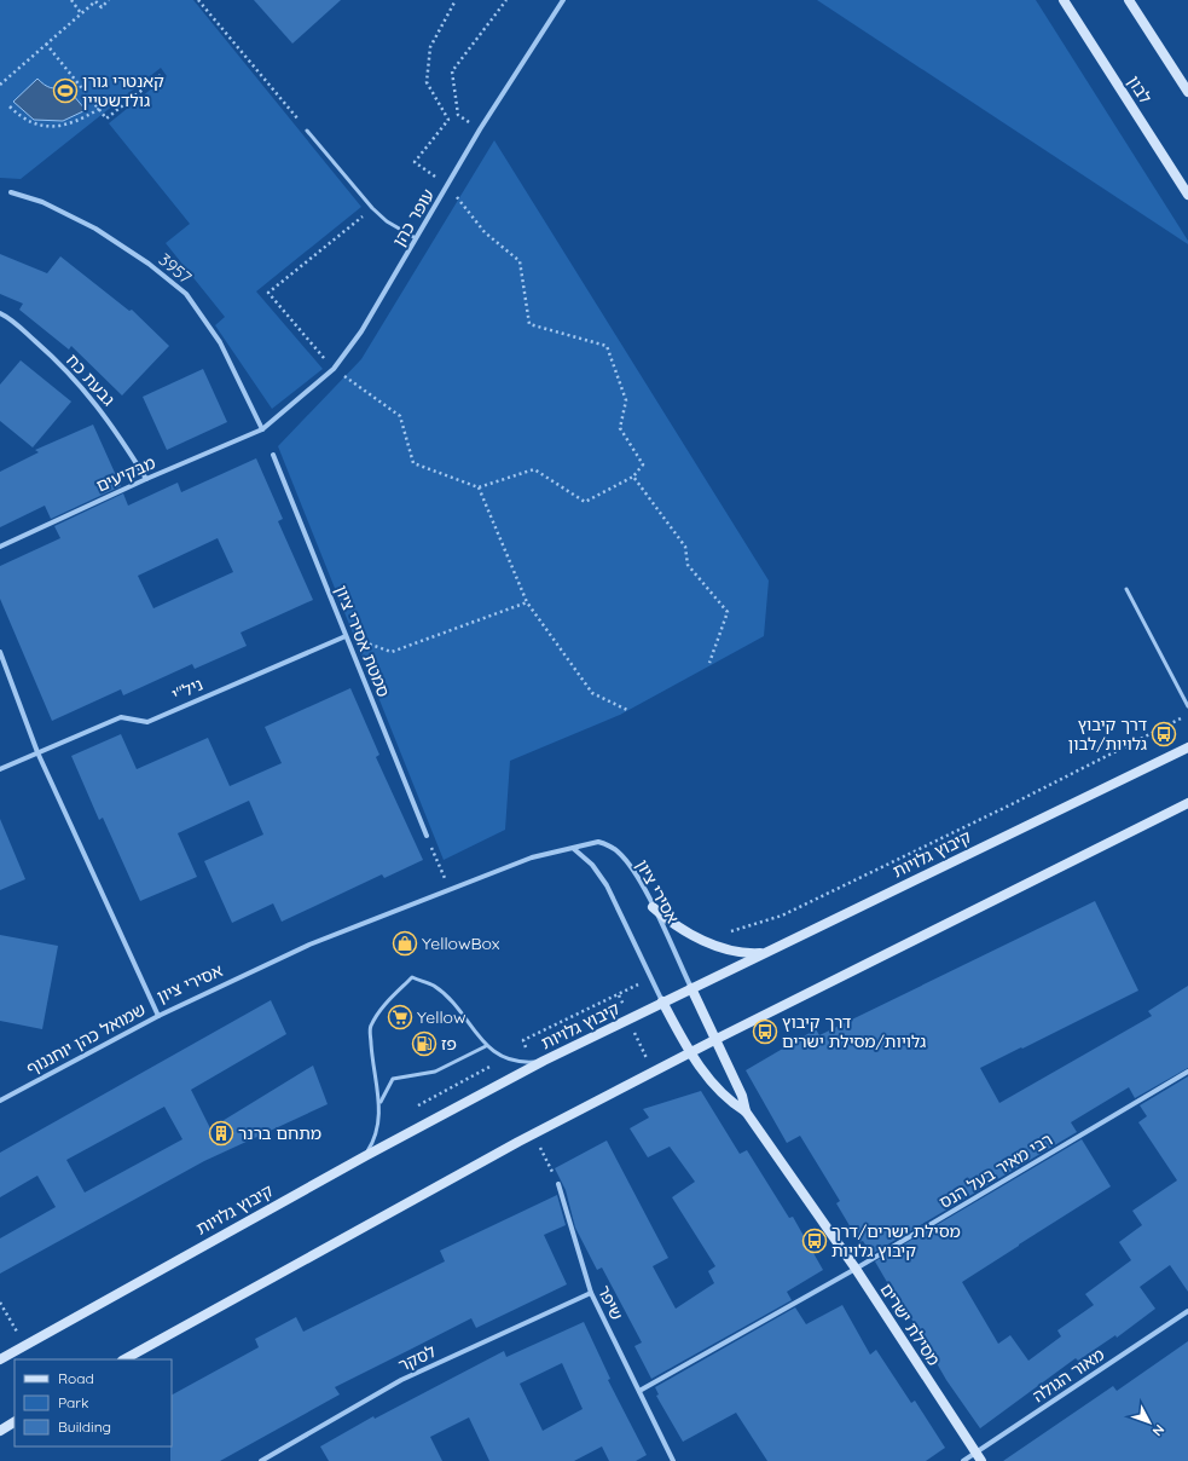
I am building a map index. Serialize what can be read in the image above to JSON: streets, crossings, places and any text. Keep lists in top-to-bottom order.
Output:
{
  "streets": {
    "main road": ["לבון", "קיבוץ גלויות", "מסילת ישרים"],
    "street": [
      "עופר כהן",
      "3957",
      "גבעת כח",
      "מבקיעים",
      "סמטת אסירי ציון",
      "ניל\"י",
      "אסירי ציון",
      "שמואל כהן יוחננוף",
      "רבי מאיר בעל הנס",
      "שיפר",
      "לסקר",
      "מאור הגולה"
    ]
  },
  "crossings": [
    ["עופר כהן", "3957"],
    ["עופר כהן", "מבקיעים"],
    ["3957", "מבקיעים"],
    ["גבעת כח", "מבקיעים"],
    ["סמטת אסירי ציון", "ניל\"י"],
    ["ניל\"י", "אסירי ציון"],
    ["קיבוץ גלויות", "אסירי ציון"],
    ["קיבוץ גלויות", "מסילת ישרים"],
    ["אסירי ציון", "שמואל כהן יוחננוף"],
    ["אסירי ציון", "מסילת ישרים"],
    ["רבי מאיר בעל הנס", "שיפר"],
    ["רבי מאיר בעל הנס", "מסילת ישרים"],
    ["שיפר", "לסקר"],
    ["מסילת ישרים", "מאור הגולה"]
  ],
  "places": {
    "sports": ["קאנטרי גורן גולדשטיין"],
    "bus stop": ["דרך קיבוץ גלויות/לבון", "דרך קיבוץ גלויות/מסילת ישרים", "מסילת ישרים/דרך קיבוץ גלויות"],
    "shop": ["YellowBox"],
    "supermarket": ["Yellow"],
    "fuel station": ["פז"],
    "building": ["מתחם ברנר"]
  },
  "legend": ["Road", "Park", "Building"],
  "north": "bottom right"
}
